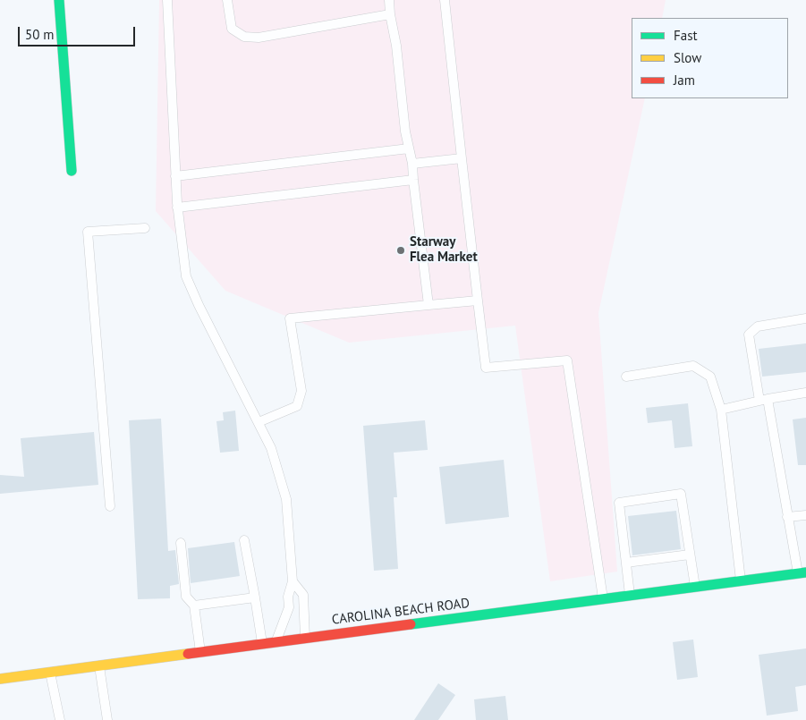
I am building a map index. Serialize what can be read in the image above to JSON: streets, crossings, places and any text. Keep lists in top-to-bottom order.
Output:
{
  "streets": {
    "main road": ["CAROLINA BEACH ROAD"]
  },
  "places": ["Starway Flea Market"],
  "legend": ["Fast", "Slow", "Jam"],
  "scale_bar": "50 m"
}
